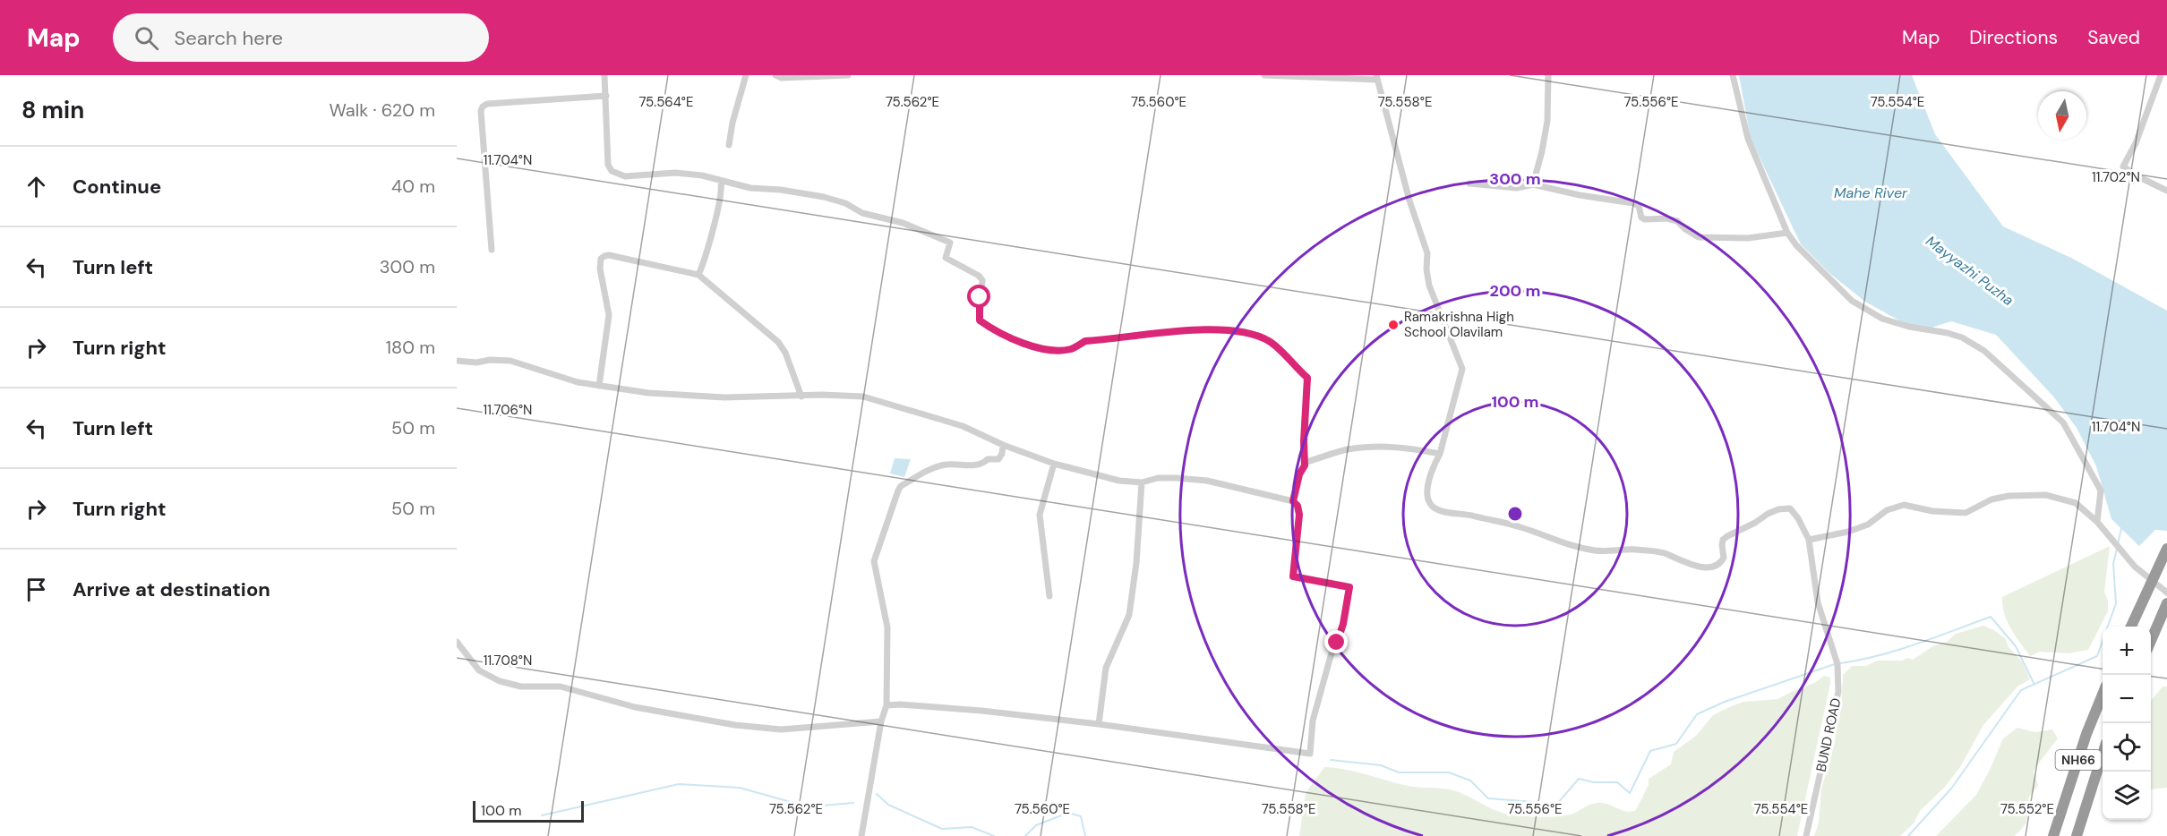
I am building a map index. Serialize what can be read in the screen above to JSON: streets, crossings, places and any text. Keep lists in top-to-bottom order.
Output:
{
  "streets": {
    "highway": ["NH66"],
    "street": ["BUND ROAD"]
  },
  "water": ["Mahe River", "Mayyazhi Puzha"],
  "places": ["Ramakrishna High School Olavilam"],
  "scale_bar": "100 m",
  "north": "bottom",
  "page": {
    "header": "Map",
    "search": "Search here",
    "nav": ["Map", "Directions", "Saved"],
    "heading": ["8 min", "Walk · 620 m"],
    "list": [
      ["Continue", "40 m"],
      ["Turn left", "300 m"],
      ["Turn right", "180 m"],
      ["Turn left", "50 m"],
      ["Turn right", "50 m"],
      "Arrive at destination"
    ],
    "map_buttons": ["+", "−"],
    "scale": "100 m"
  },
  "coordinates": [
    "75.564°E",
    "75.562°E",
    "75.560°E",
    "75.558°E",
    "75.556°E",
    "75.554°E",
    "11.704°N",
    "11.702°N",
    "11.706°N",
    "11.708°N",
    "75.552°E"
  ],
  "rings": ["300 m", "200 m", "100 m"]
}
